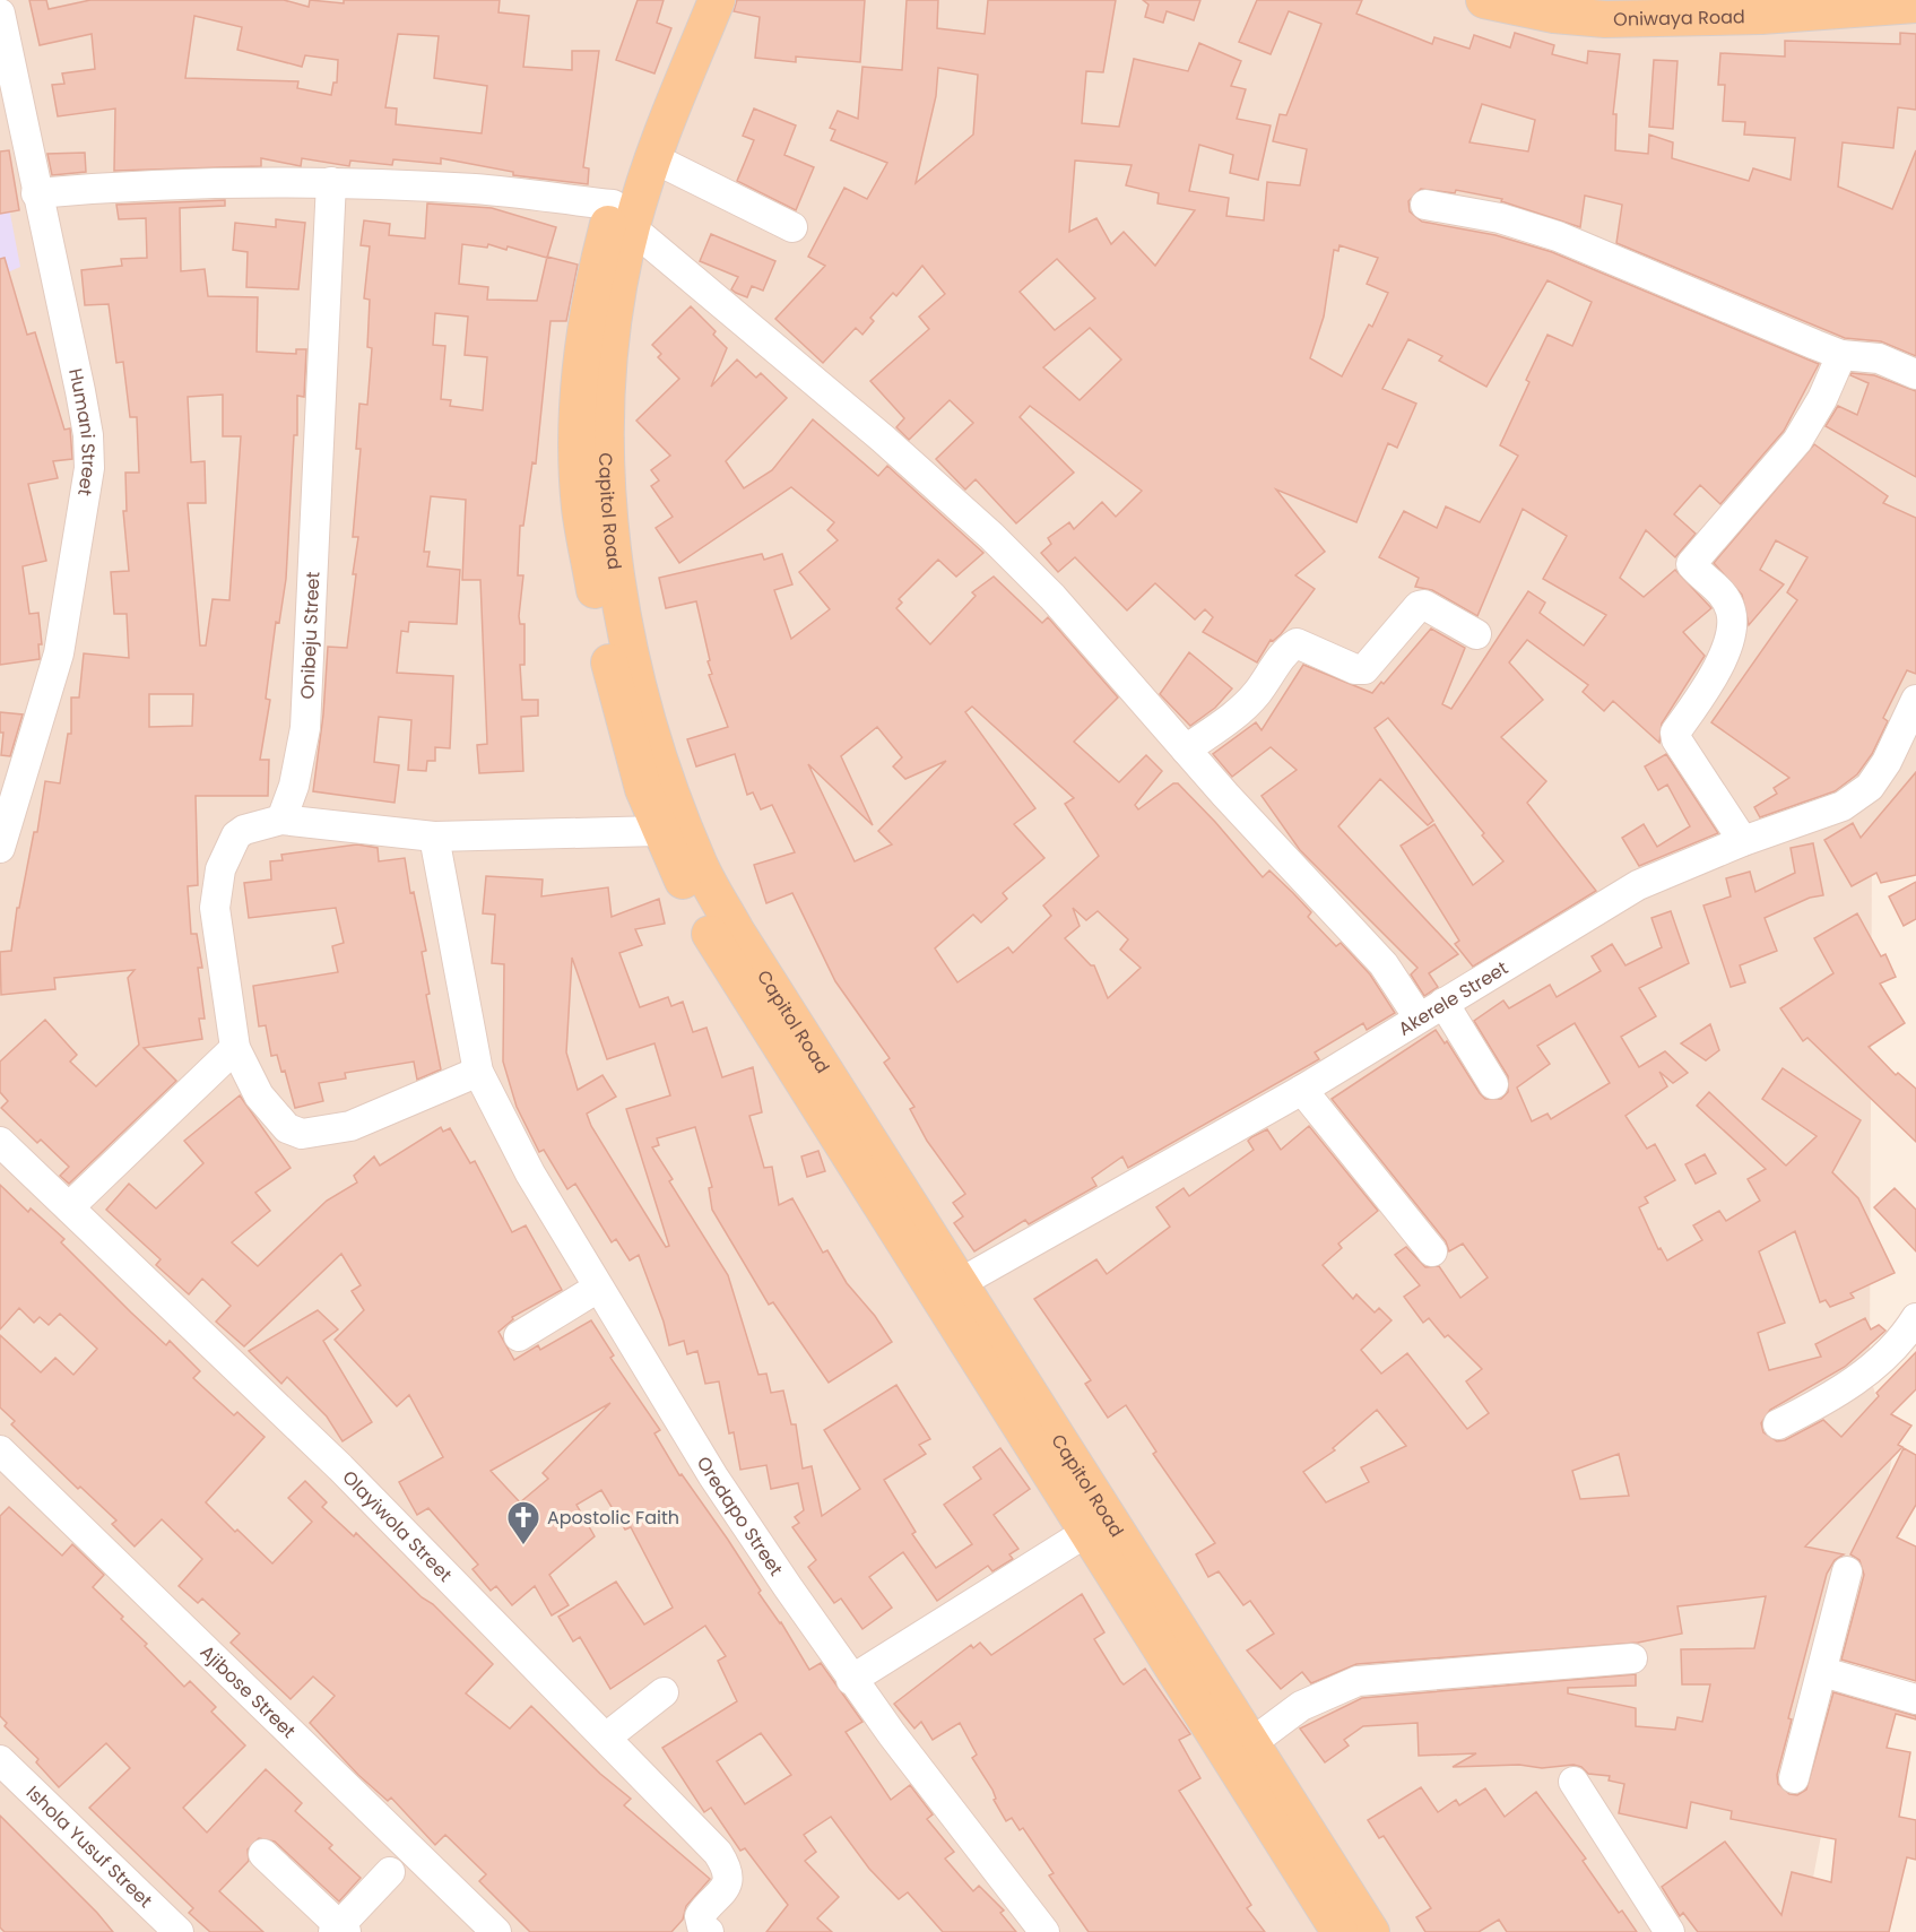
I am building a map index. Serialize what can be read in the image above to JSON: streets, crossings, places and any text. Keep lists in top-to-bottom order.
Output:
{
  "streets": {
    "main road": ["Oniwaya Road", "Capitol Road"],
    "street": [
      "Humani Street",
      "Onibeju Street",
      "Akerele Street",
      "Oredapo Street",
      "Olayiwola Street",
      "Ajibose Street",
      "Ishola Yusuf Street"
    ]
  },
  "crossings": [
    ["Capitol Road", "Akerele Street"]
  ],
  "places": {
    "church": ["Apostolic Faith"]
  }
}
